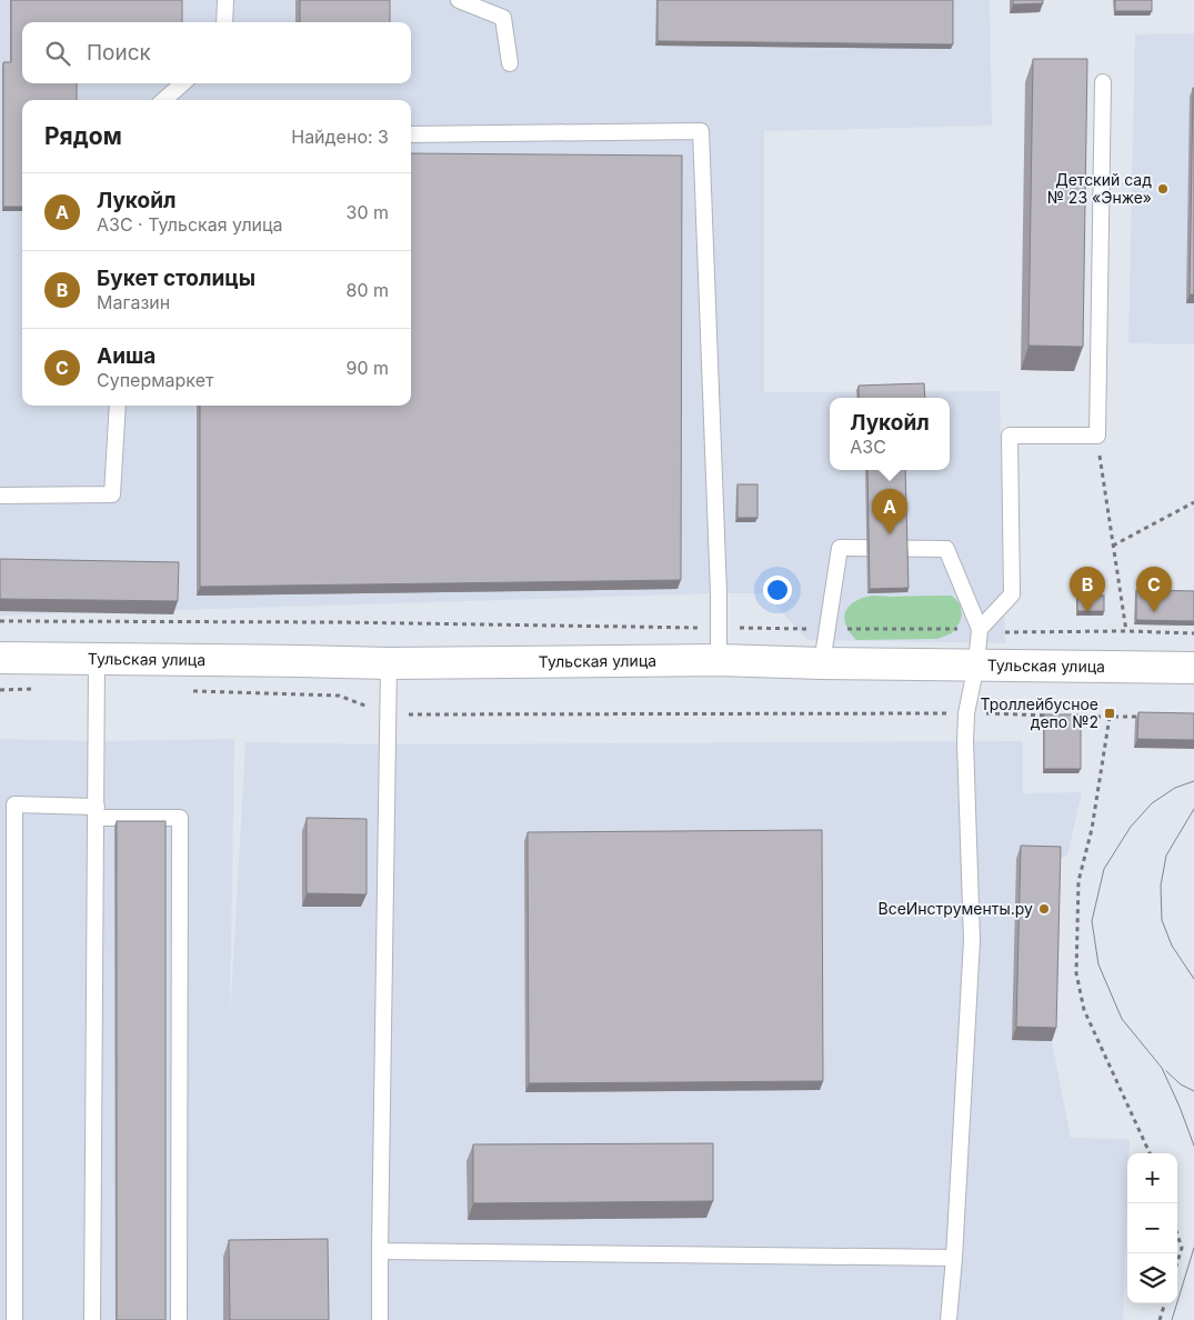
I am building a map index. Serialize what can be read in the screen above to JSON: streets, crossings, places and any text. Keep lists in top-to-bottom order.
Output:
{
  "streets": {
    "main road": ["Тульская улица"]
  },
  "places": {
    "other": ["Детский сад № 23 «Энже»", "ВсеИнструменты.ру"],
    "transit": ["Троллейбусное депо №2"]
  },
  "page": {
    "search": "Поиск",
    "heading": ["Рядом", "Найдено: 3"],
    "list": [
      {
        "mark": "A",
        "name": "Лукойл",
        "note": "АЗС · Тульская улица",
        "value": "30 m"
      },
      {
        "mark": "B",
        "name": "Букет столицы",
        "note": "Магазин",
        "value": "80 m"
      },
      {
        "mark": "C",
        "name": "Аиша",
        "note": "Супермаркет",
        "value": "90 m"
      }
    ],
    "popup": ["Лукойл", "АЗС"],
    "pins": ["A", "B", "C"],
    "map_buttons": ["+", "−"]
  }
}
